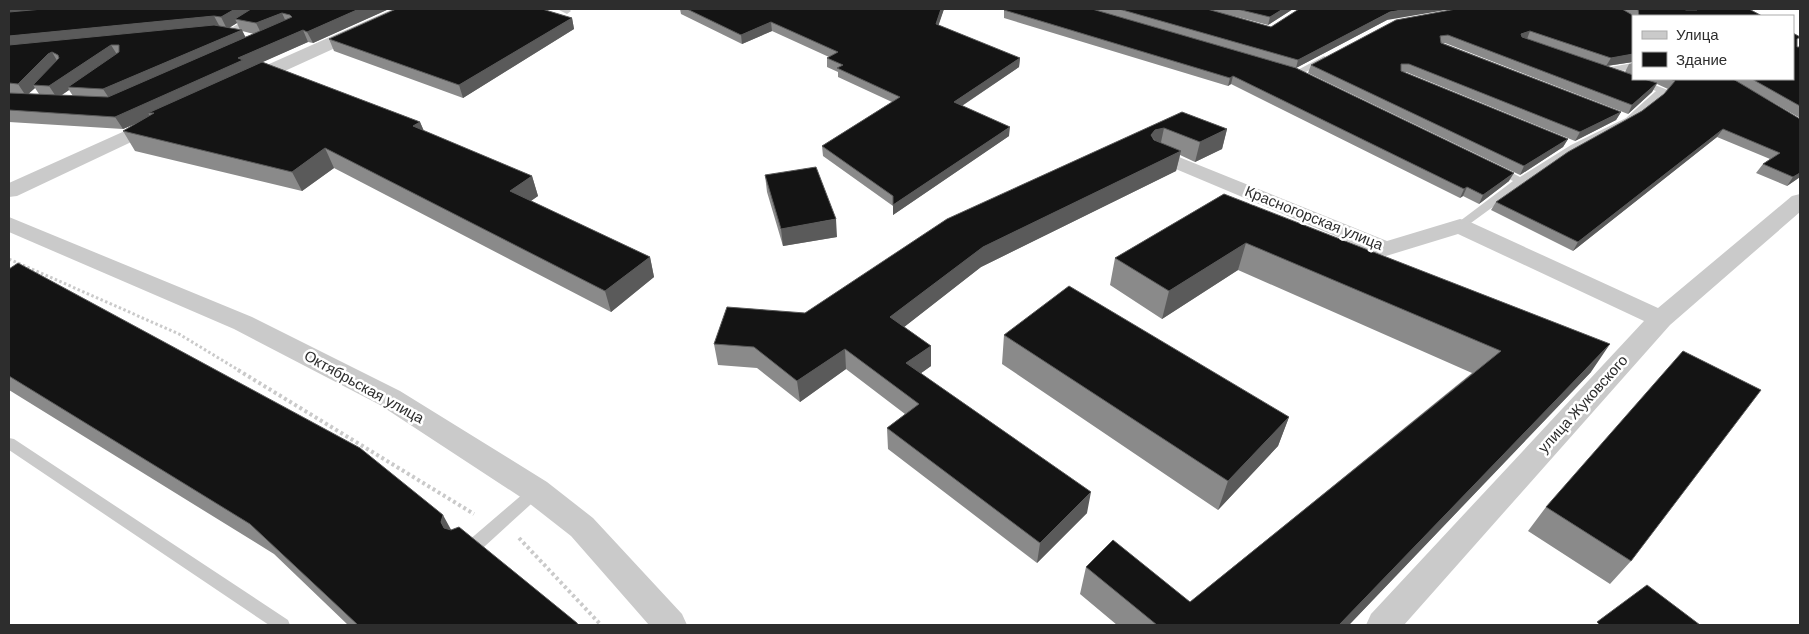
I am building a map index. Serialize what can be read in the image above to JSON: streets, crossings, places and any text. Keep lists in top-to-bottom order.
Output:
{
  "streets": {
    "street": ["Красногорская улица", "Октябрьская улица", "улица Жуковского"]
  },
  "legend": ["Улица", "Здание"]
}
